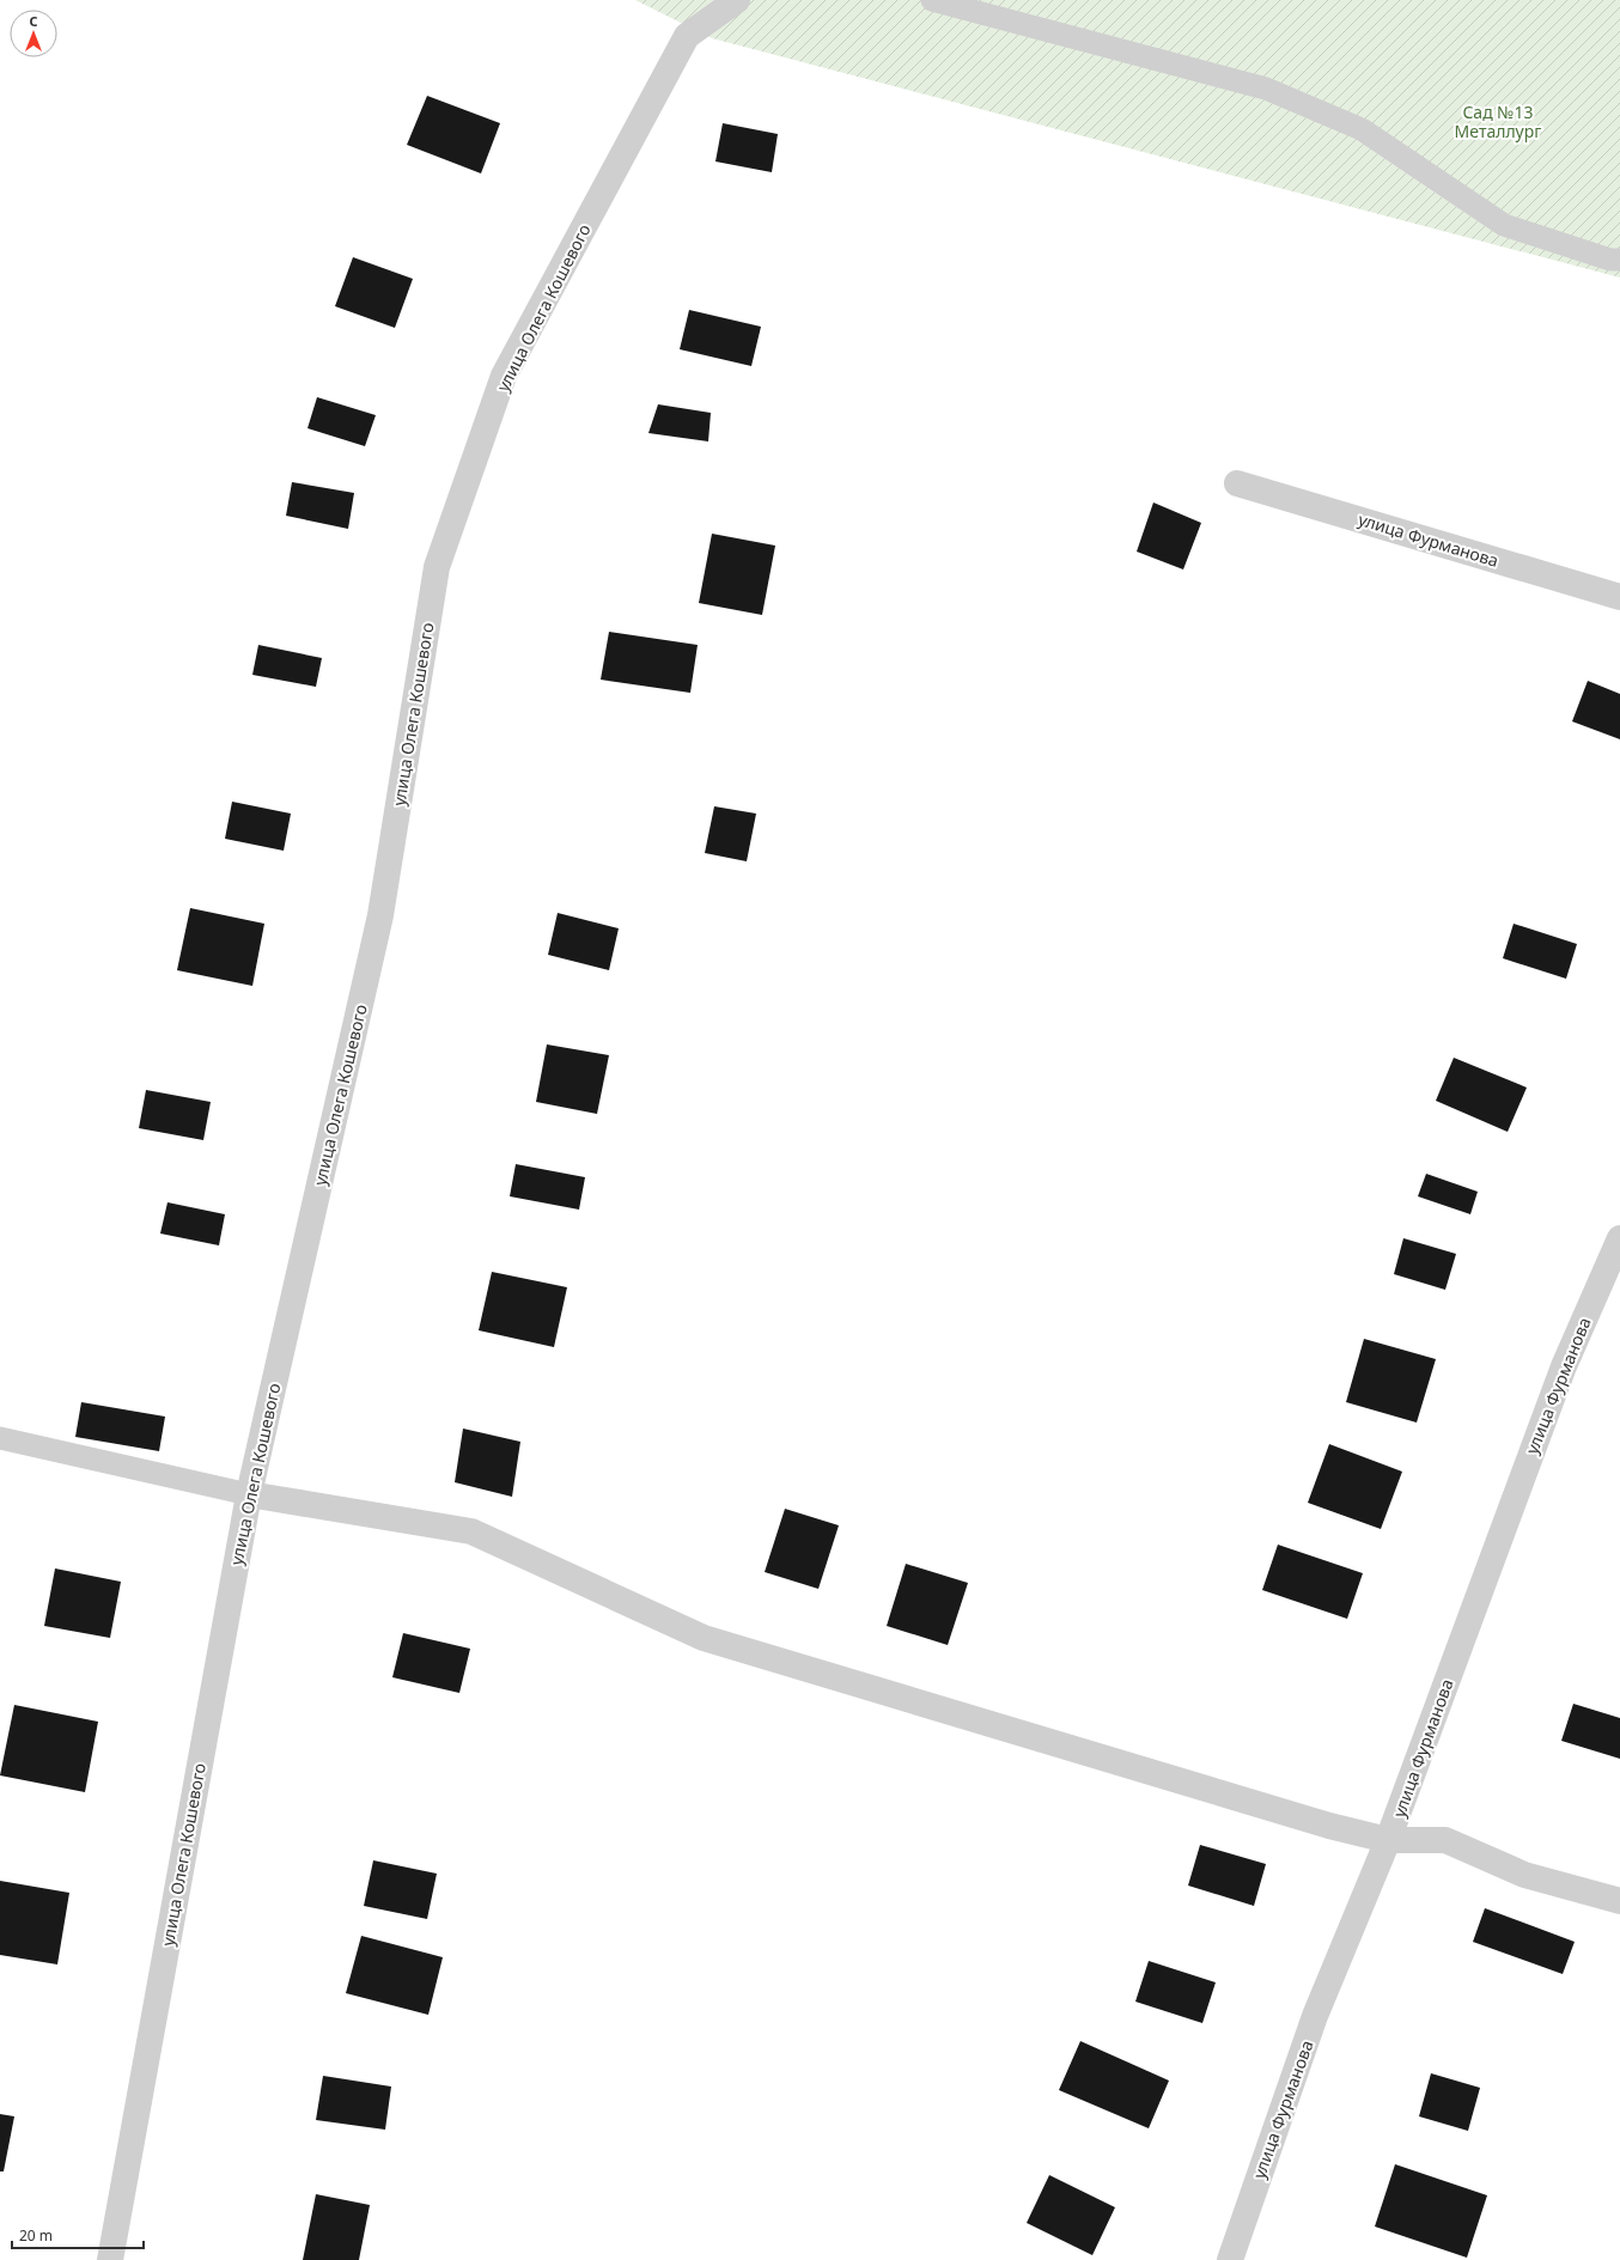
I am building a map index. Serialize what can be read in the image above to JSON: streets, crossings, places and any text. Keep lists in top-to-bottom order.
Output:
{
  "streets": {
    "street": ["улица Олега Кошевого", "улица Фурманова"]
  },
  "parks": ["Сад №13 Металлург"],
  "scale_bar": "20 m",
  "north": "top"
}
